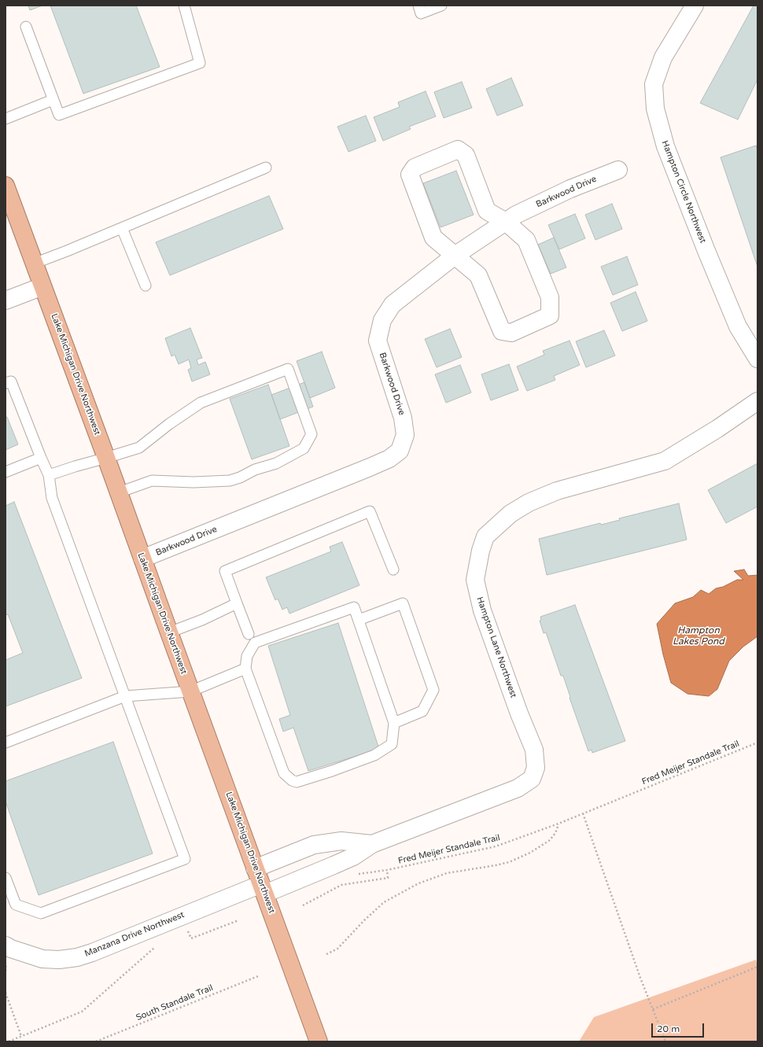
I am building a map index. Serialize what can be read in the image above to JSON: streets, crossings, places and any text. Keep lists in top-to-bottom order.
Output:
{
  "streets": {
    "highway": ["Lake Michigan Drive Northwest"],
    "street": [
      "Barkwood Drive",
      "Hampton Circle Northwest",
      "Hampton Lane Northwest",
      "Manzana Drive Northwest"
    ],
    "path": ["Fred Meijer Standale Trail", "South Standale Trail"]
  },
  "crossings": [
    ["Barkwood Drive", "Lake Michigan Drive Northwest"],
    ["Lake Michigan Drive Northwest", "Hampton Lane Northwest"],
    ["Lake Michigan Drive Northwest", "Manzana Drive Northwest"],
    ["Hampton Lane Northwest", "Manzana Drive Northwest"]
  ],
  "water": ["Hampton Lakes Pond"],
  "scale_bar": "20 m"
}
